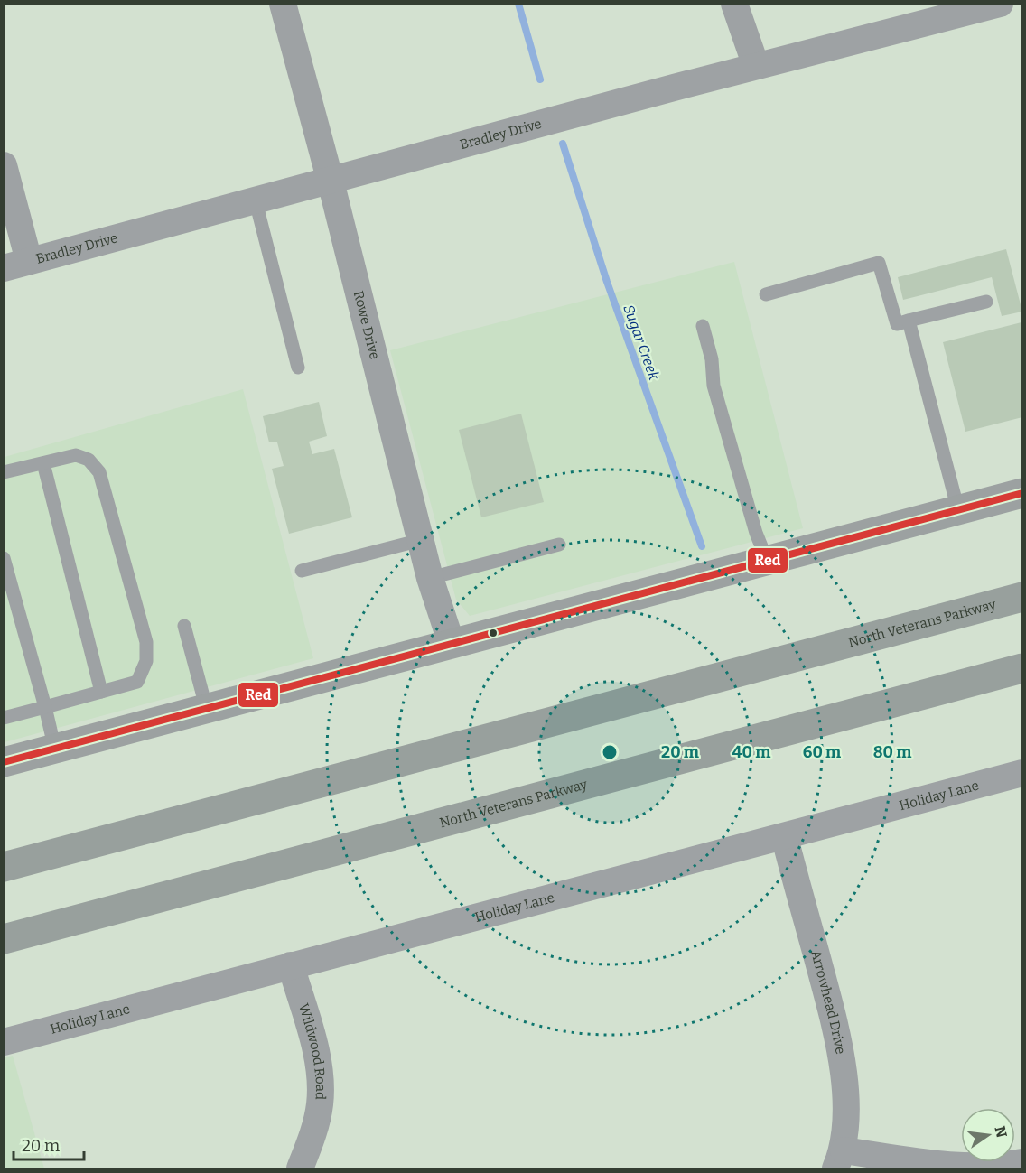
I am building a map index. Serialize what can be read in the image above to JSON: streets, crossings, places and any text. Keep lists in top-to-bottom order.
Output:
{
  "streets": {
    "highway": ["North Veterans Parkway"],
    "street": [
      "Bradley Drive",
      "Rowe Drive",
      "Holiday Lane",
      "Arrowhead Drive",
      "Wildwood Road"
    ]
  },
  "crossings": [
    ["Bradley Drive", "Rowe Drive"],
    ["Holiday Lane", "Arrowhead Drive"],
    ["Holiday Lane", "Wildwood Road"]
  ],
  "water": ["Sugar Creek"],
  "lines": ["transit line Red"],
  "scale_bar": "20 m",
  "north": "right",
  "rings": [
    "20 m",
    "40 m",
    "60 m",
    "80 m"
  ]
}
